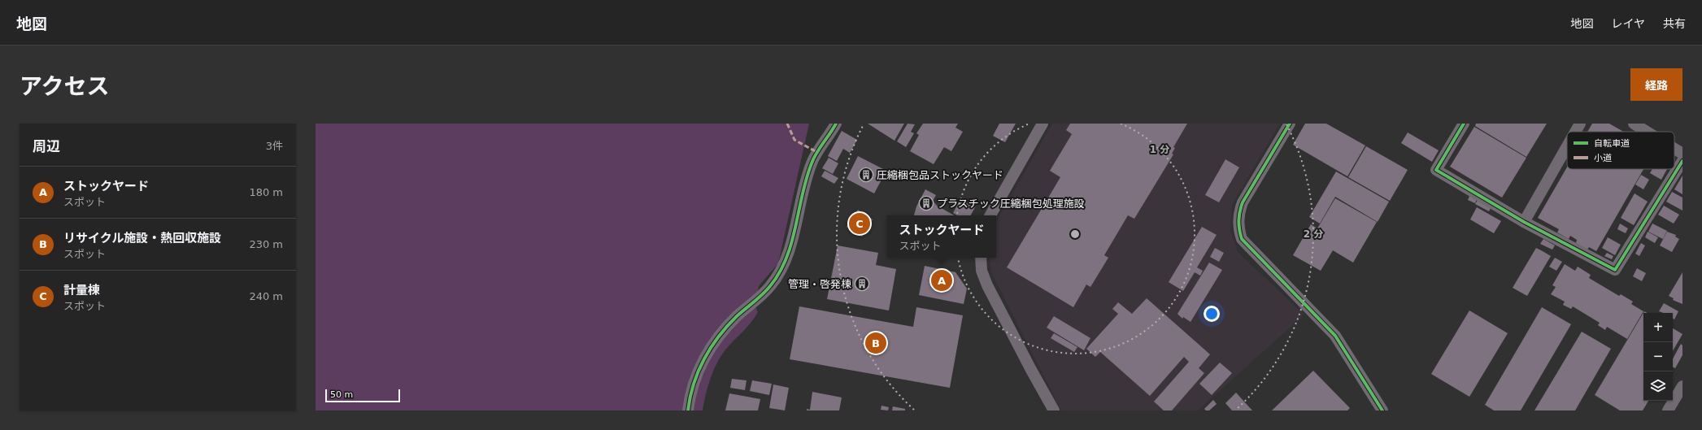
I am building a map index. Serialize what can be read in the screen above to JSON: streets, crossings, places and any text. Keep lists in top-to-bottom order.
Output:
{
  "places": {
    "building": ["圧縮梱包品ストックヤード", "プラスチック圧縮梱包処理施設", "管理・啓発棟"]
  },
  "legend": ["自転車道", "小道"],
  "scale_bar": "50 m",
  "page": {
    "header": "地図",
    "nav": ["地図", "レイヤ", "共有"],
    "title": "アクセス",
    "buttons": "経路",
    "heading": ["周辺", "3件"],
    "list": [
      {
        "mark": "A",
        "name": "ストックヤード",
        "note": "スポット",
        "value": "180 m"
      },
      {
        "mark": "B",
        "name": "リサイクル施設・熱回収施設",
        "note": "スポット",
        "value": "230 m"
      },
      {
        "mark": "C",
        "name": "計量棟",
        "note": "スポット",
        "value": "240 m"
      }
    ],
    "pins": ["C", "A", "B"],
    "popup": ["ストックヤード", "スポット"],
    "map_buttons": ["+", "−"],
    "scale": "50 m"
  },
  "rings": ["1 分", "2 分"]
}
